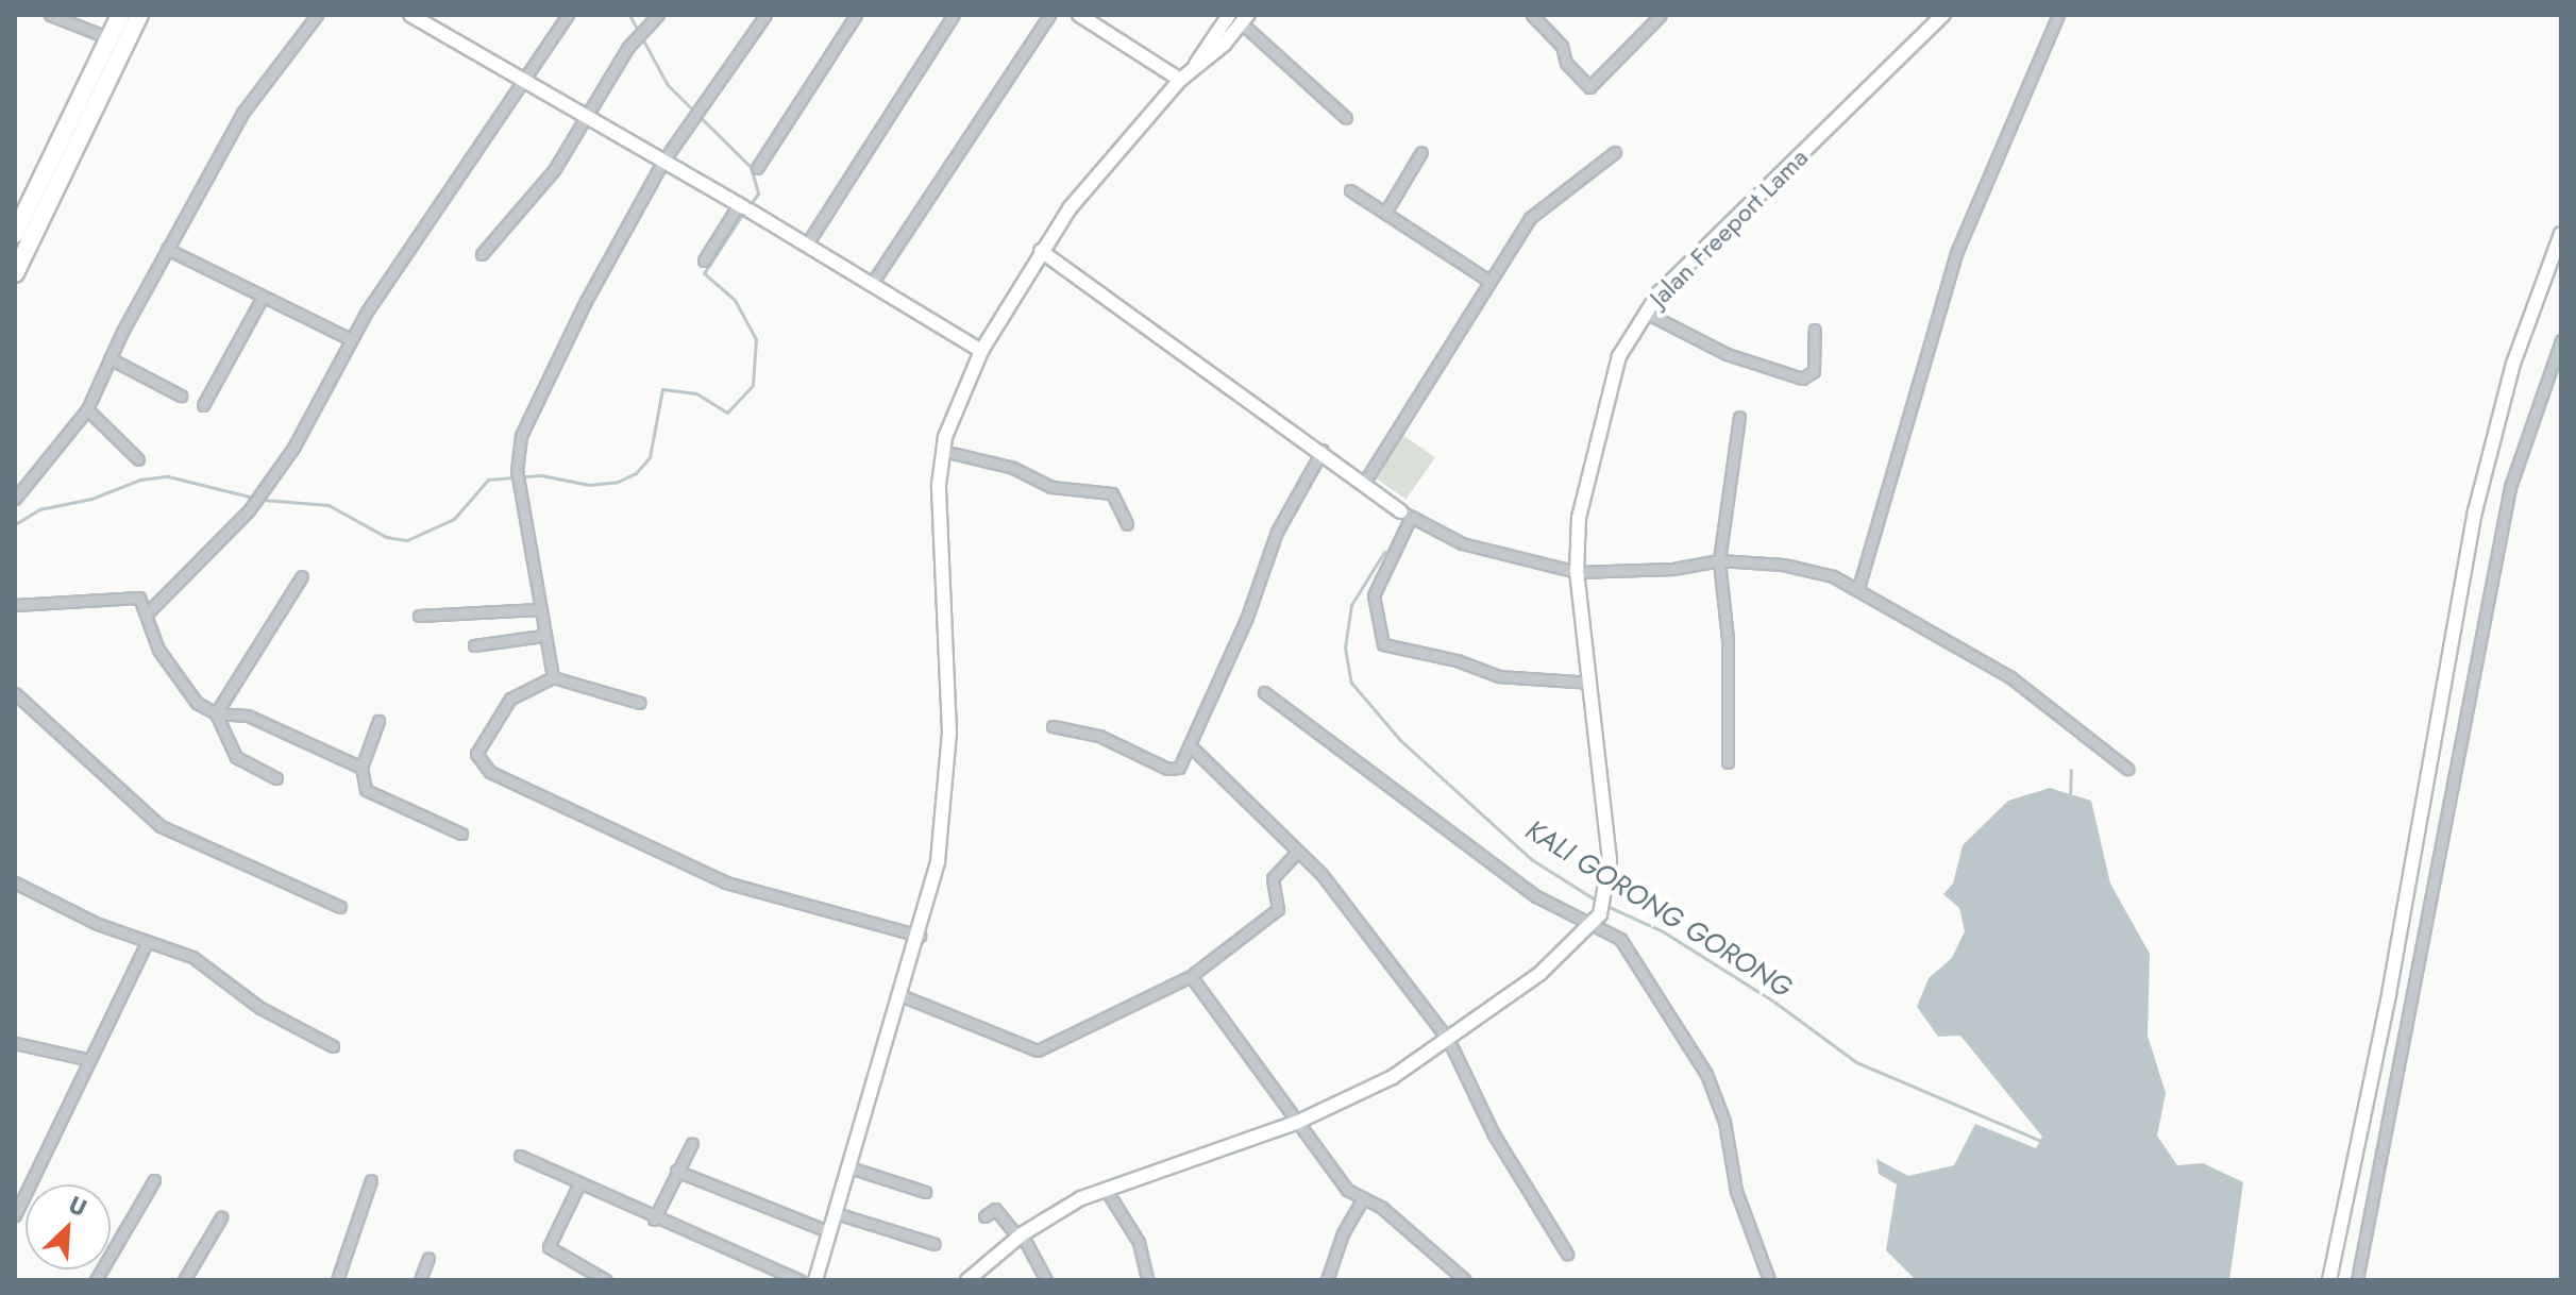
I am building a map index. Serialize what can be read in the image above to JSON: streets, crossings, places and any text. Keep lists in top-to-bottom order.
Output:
{
  "streets": {
    "street": ["Jalan Freeport Lama"]
  },
  "water": ["KALI GORONG GORONG"],
  "north": "top right"
}
